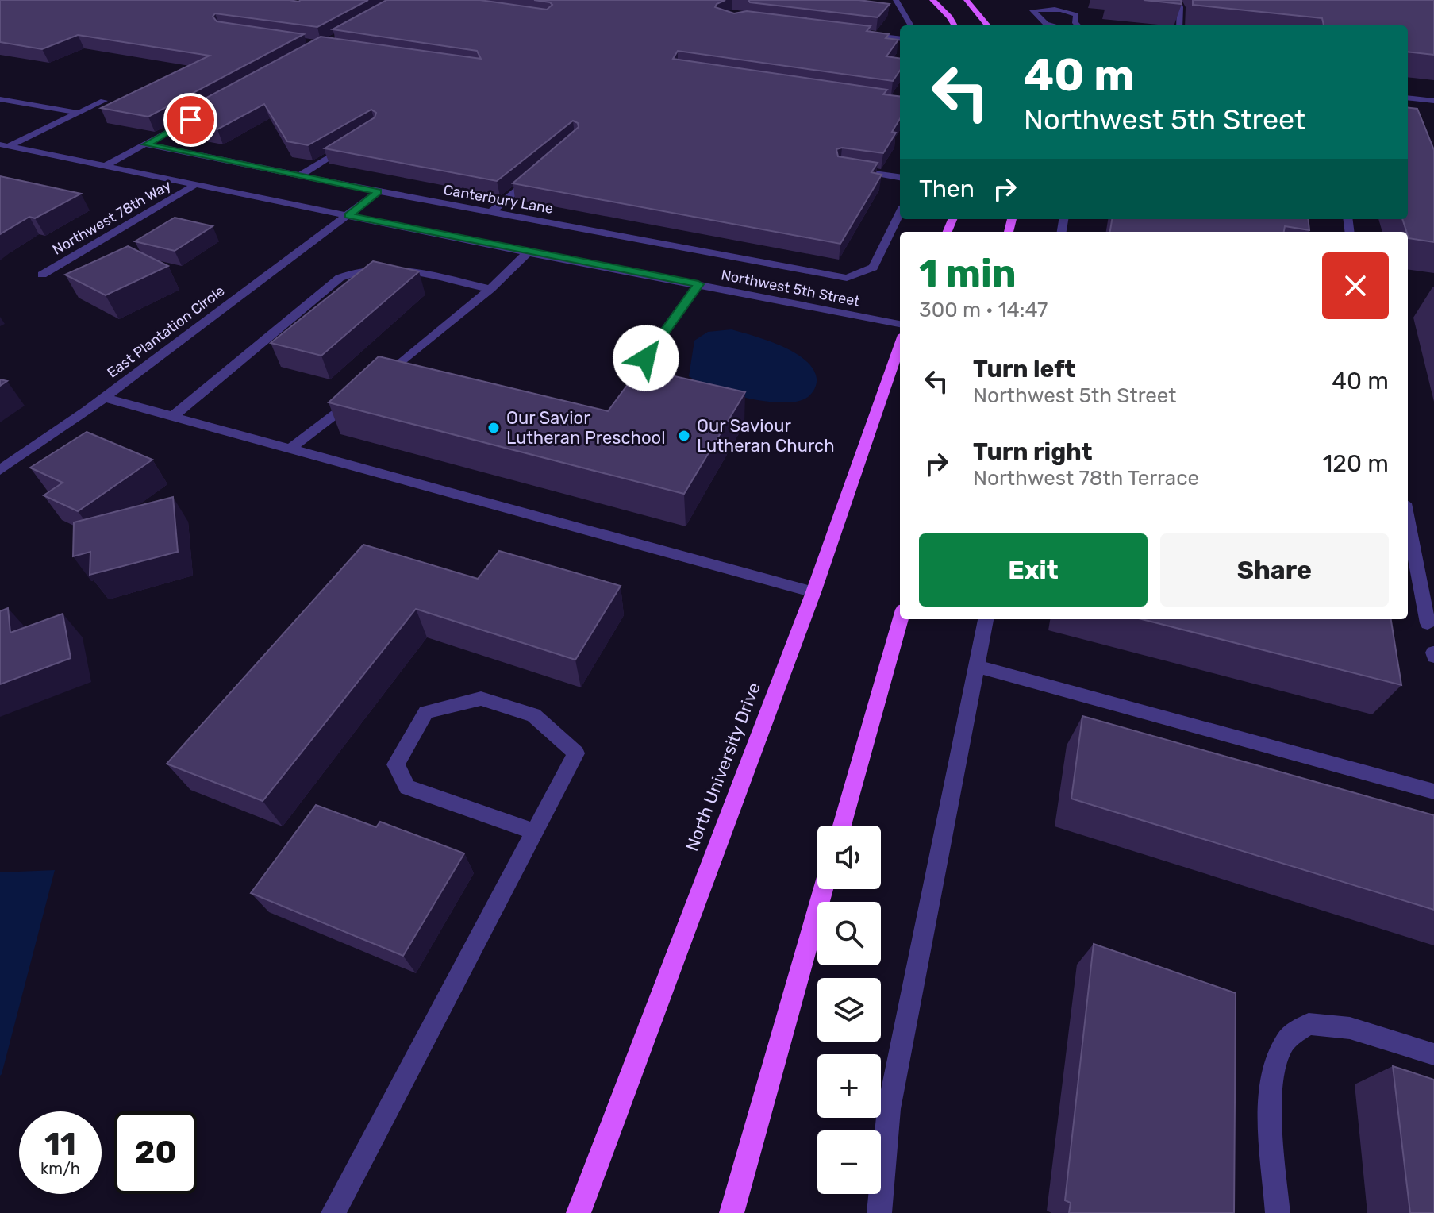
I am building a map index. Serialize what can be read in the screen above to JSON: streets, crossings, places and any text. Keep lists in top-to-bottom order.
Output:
{
  "streets": {
    "main road": ["North University Drive"],
    "street": [
      "Canterbury Lane",
      "Northwest 78th Way",
      "Northwest 5th Street",
      "East Plantation Circle"
    ]
  },
  "crossings": [
    ["Canterbury Lane", "East Plantation Circle"],
    ["Northwest 78th Way", "Northwest 5th Street"],
    ["Northwest 5th Street", "East Plantation Circle"]
  ],
  "places": ["Our Savior Lutheran Preschool", "Our Saviour Lutheran Church"],
  "page": {
    "turn": ["40 m", "Northwest 5th Street"],
    "then": "Then",
    "heading": ["1 min", "300 m · 14:47"],
    "list": [
      {
        "name": "Turn left",
        "note": "Northwest 5th Street",
        "value": "40 m"
      },
      {
        "name": "Turn right",
        "note": "Northwest 78th Terrace",
        "value": "120 m"
      }
    ],
    "buttons": ["Exit", "Share"],
    "map_buttons": ["+", "−"],
    "speed": "11 km/h",
    "limit": "20"
  }
}
